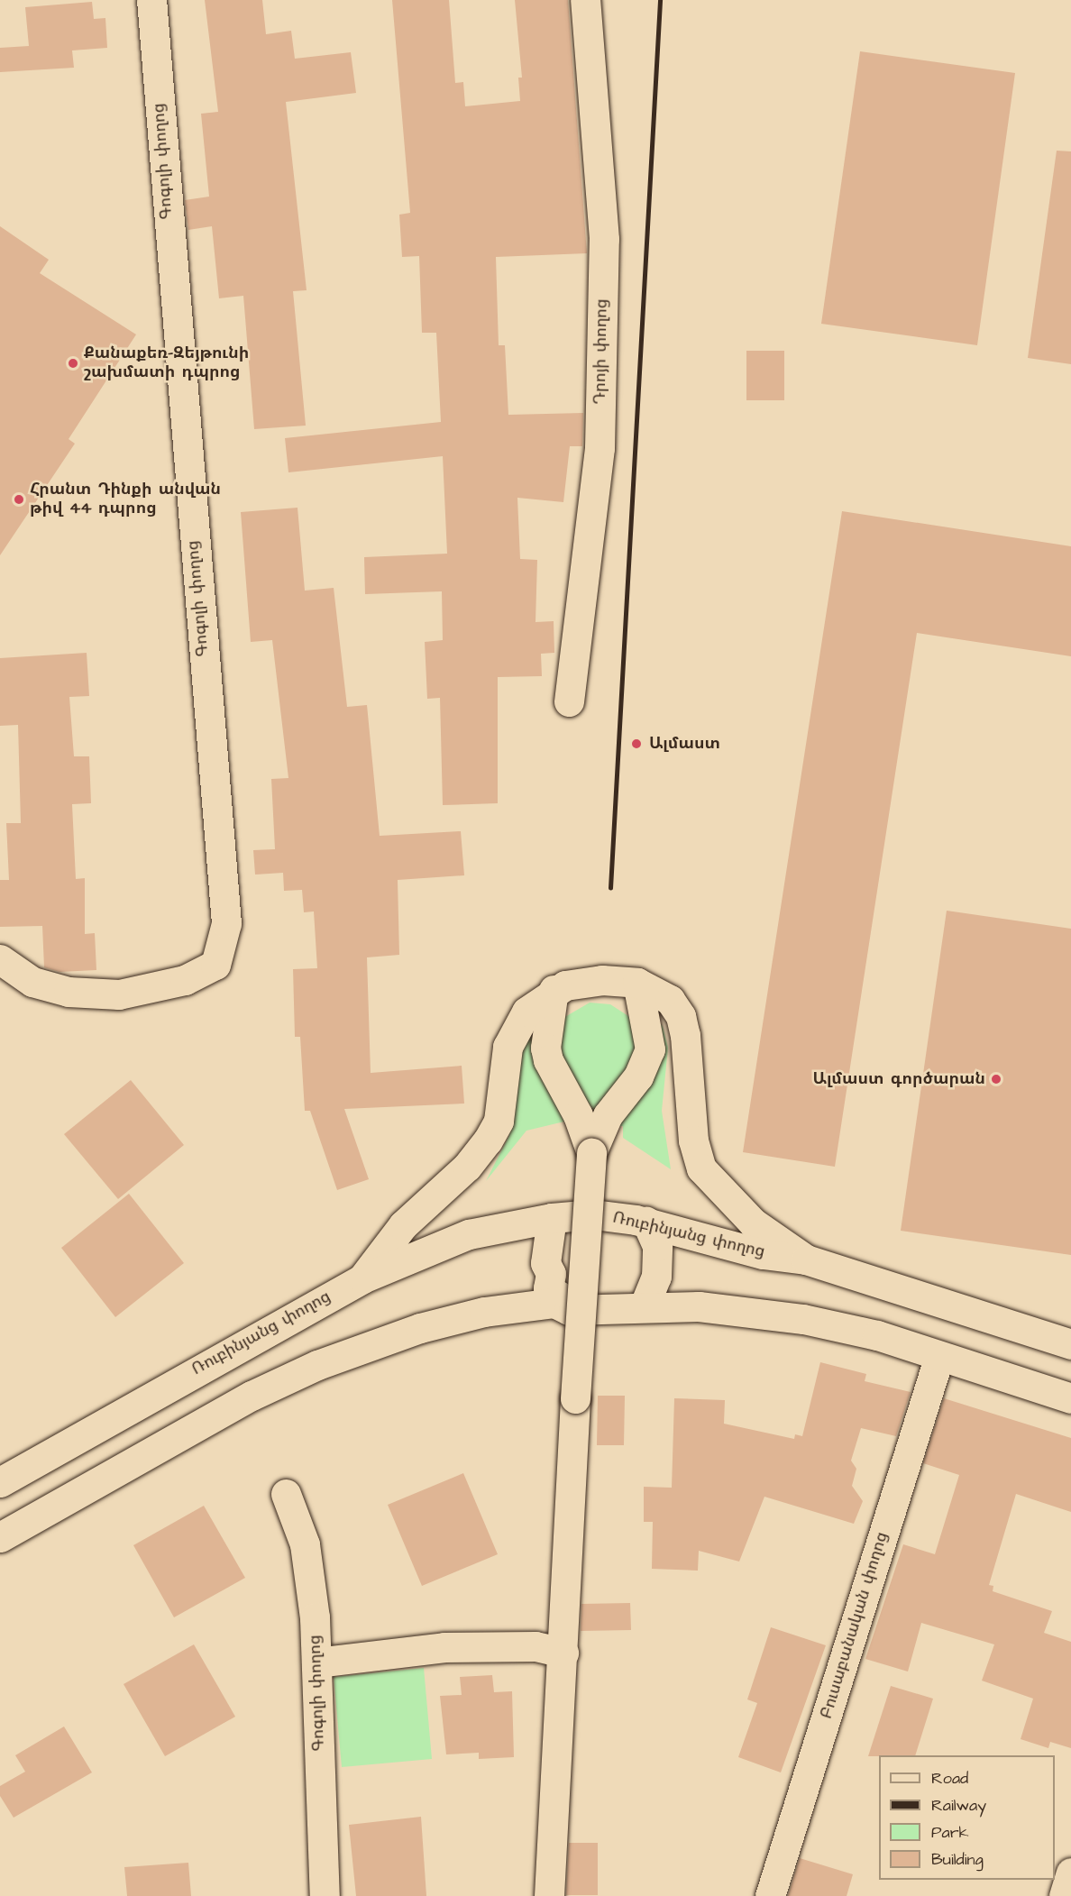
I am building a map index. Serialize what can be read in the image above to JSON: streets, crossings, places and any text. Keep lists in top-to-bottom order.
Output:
{
  "streets": {
    "street": [
      "Գոգոլի փողոց",
      "Դրոյի փողոց",
      "Ռուբինյանց փողոց",
      "Բուսաբանական փողոց"
    ]
  },
  "places": [
    "Քանաքեռ-Զեյթունի շախմատի դպրոց",
    "Հրանտ Դինքի անվան թիվ 44 դպրոց",
    "Ալմաստ",
    "Ալմաստ գործարան"
  ],
  "legend": [
    "Road",
    "Railway",
    "Park",
    "Building"
  ]
}
